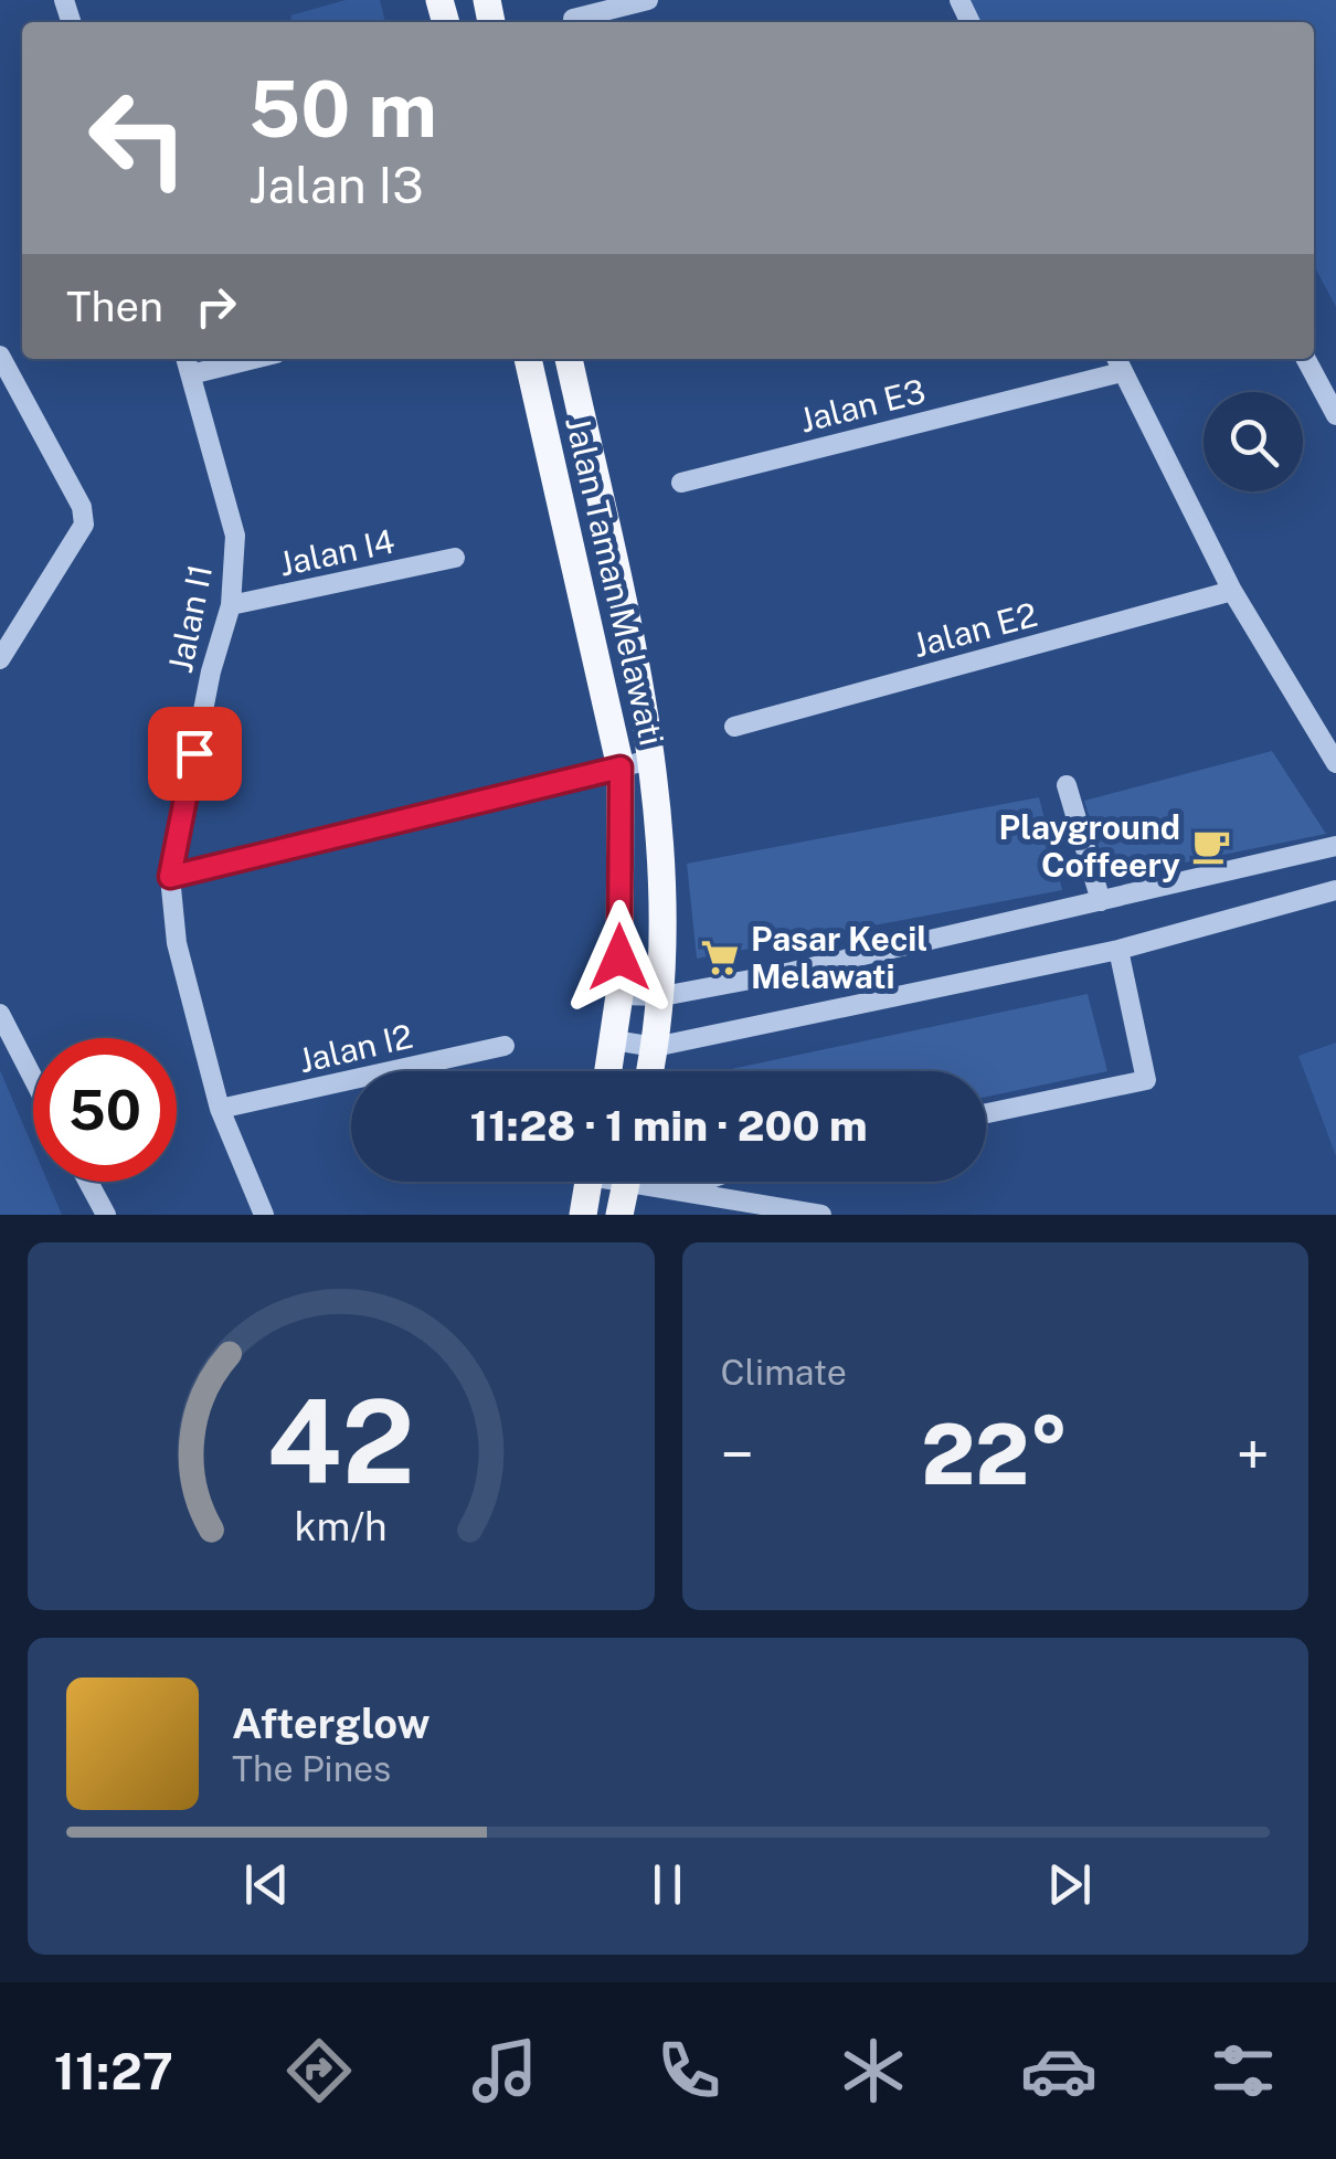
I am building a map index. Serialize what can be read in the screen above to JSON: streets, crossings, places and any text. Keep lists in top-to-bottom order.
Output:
{
  "streets": {
    "main road": ["Jalan Taman Melawati"],
    "street": [
      "Jalan E3",
      "Jalan I4",
      "Jalan I1",
      "Jalan E2",
      "Jalan I2"
    ]
  },
  "crossings": [
    ["Jalan I4", "Jalan I1"],
    ["Jalan I1", "Jalan I2"]
  ],
  "places": {
    "cafe": ["Playground Coffeery"],
    "supermarket": ["Pasar Kecil Melawati"]
  },
  "page": {
    "turn": ["50 m", "Jalan I3"],
    "then": "Then",
    "limit": "50",
    "trip": "11:28 · 1 min · 200 m",
    "tile": "Climate",
    "heat": ["−", "22°", "+"],
    "song": ["Afterglow", "The Pines"],
    "tabs": "11:27",
    "gauge": ["42", "km/h"]
  }
}
